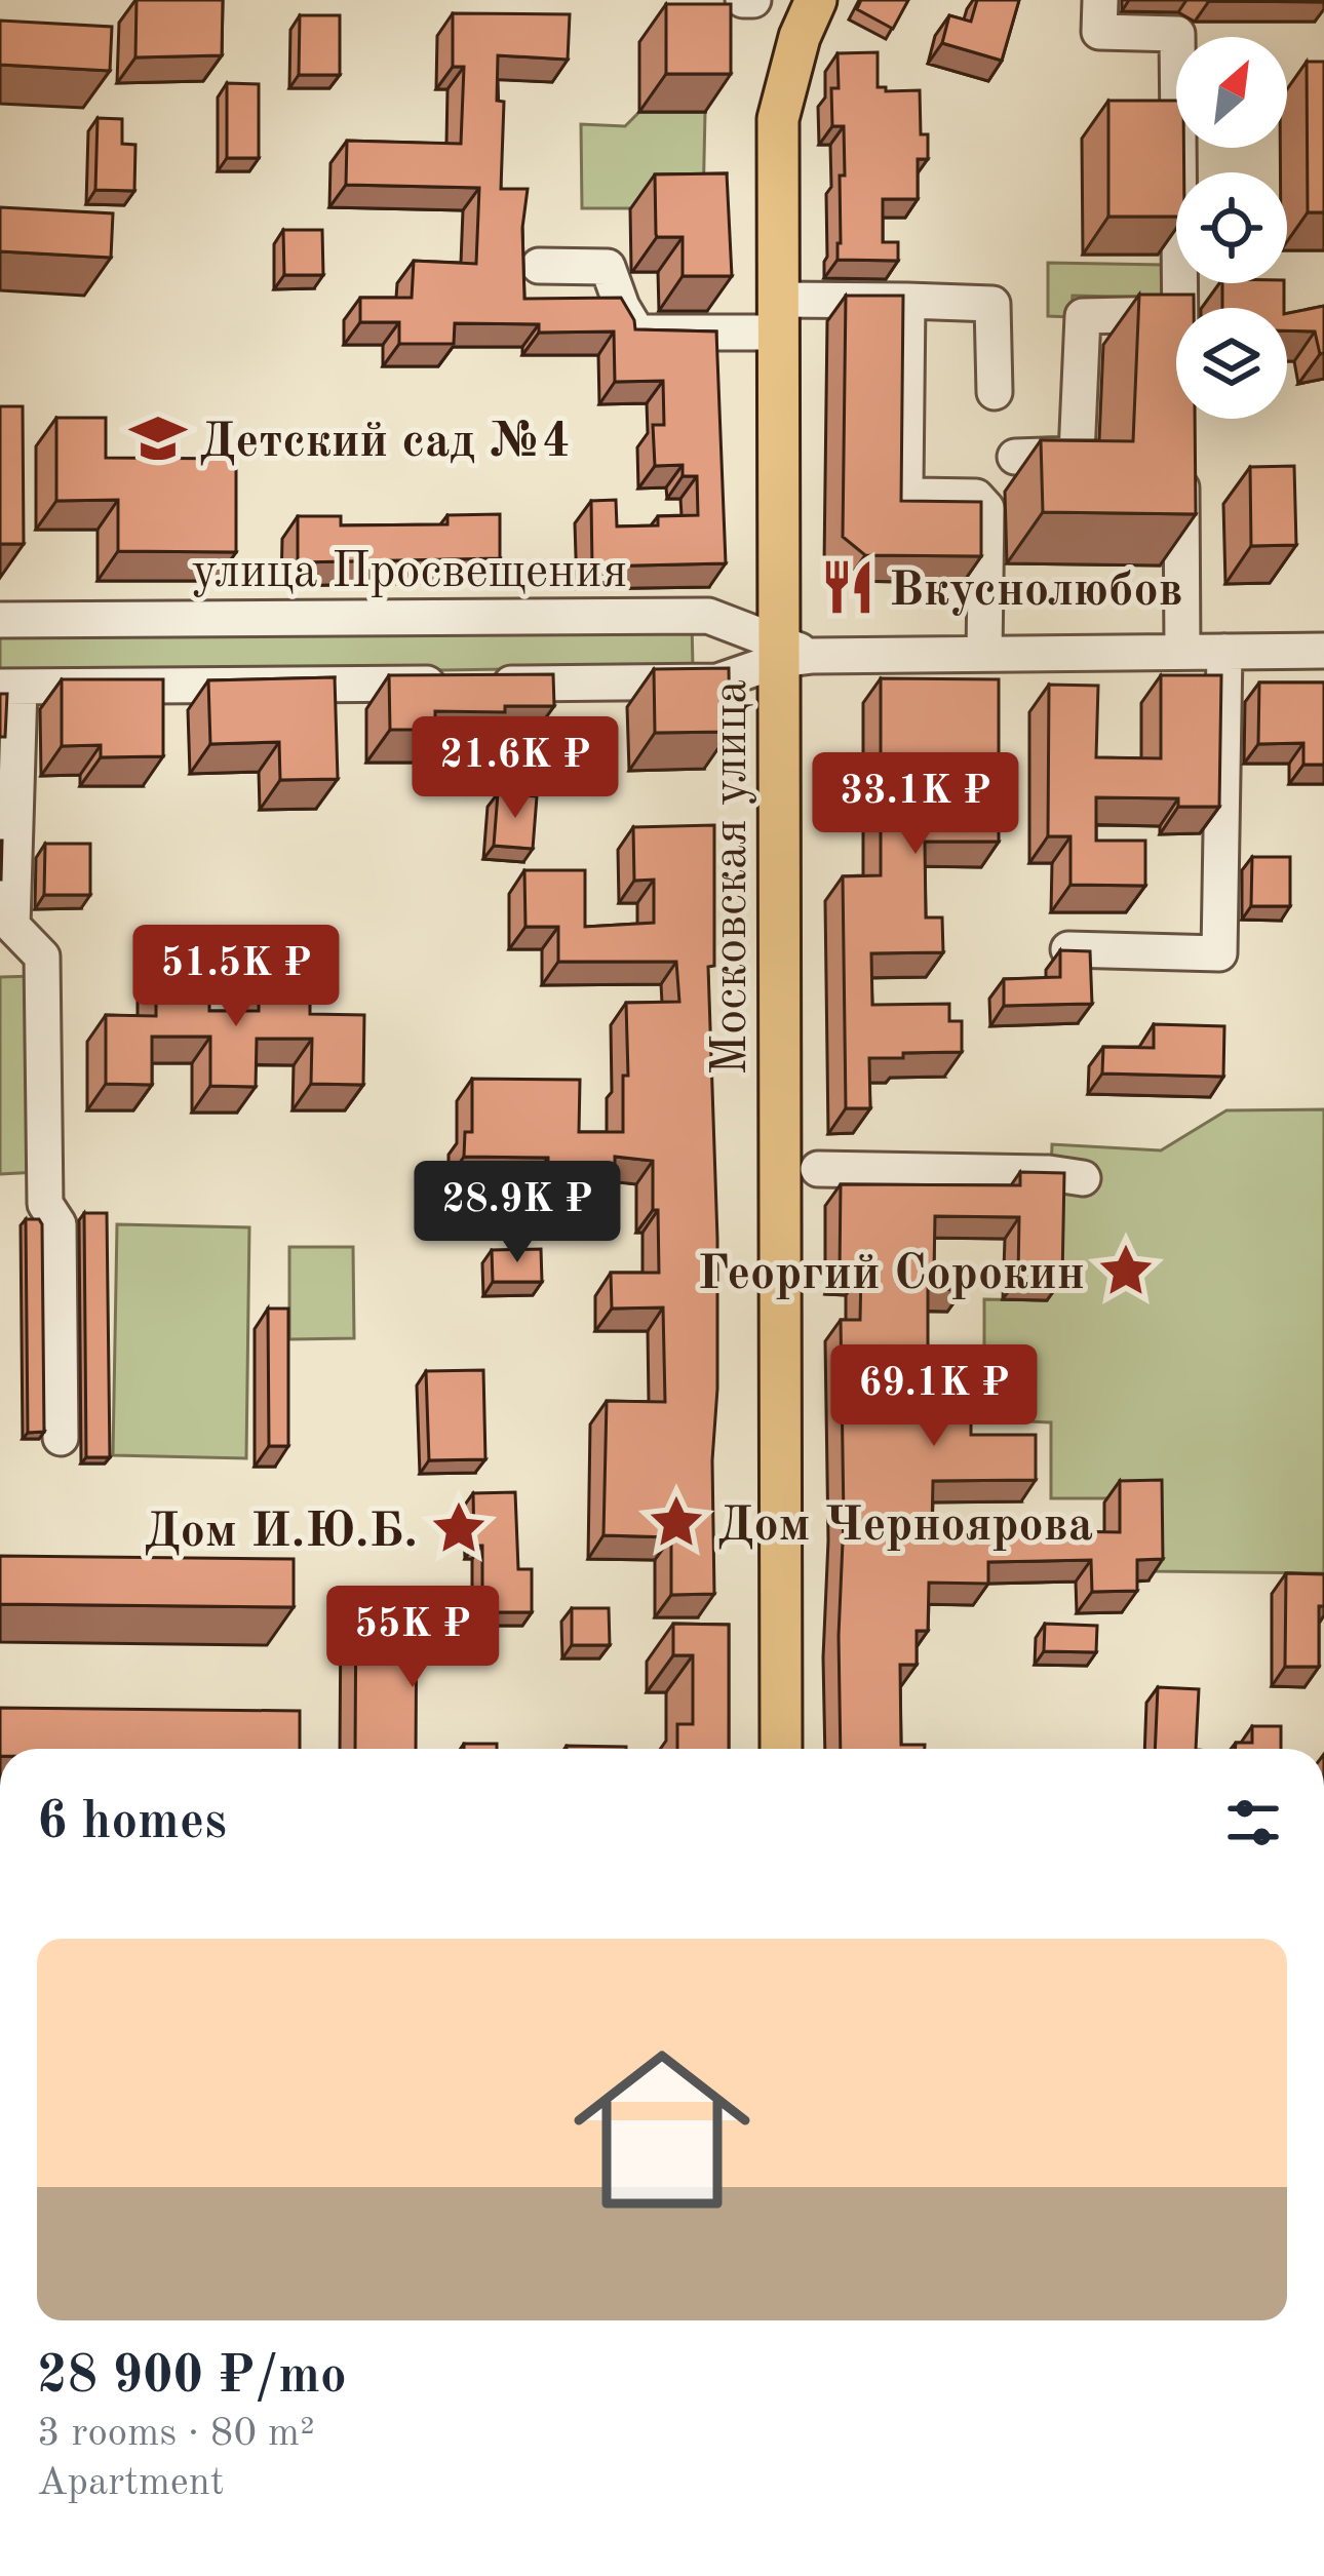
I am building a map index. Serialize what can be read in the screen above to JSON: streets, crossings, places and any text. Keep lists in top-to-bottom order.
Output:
{
  "streets": {
    "main road": ["Московская улица"],
    "street": ["улица Просвещения"]
  },
  "crossings": [
    ["улица Просвещения", "Московская улица"]
  ],
  "places": {
    "school or university": ["Детский сад №4"],
    "restaurant": ["Вкуснолюбов"],
    "place": ["Георгий Сорокин", "Дом Черноярова", "Дом И.Ю.Б."]
  },
  "north": "top right",
  "page": {
    "price": [
      "21.6K ₽",
      "33.1K ₽",
      "51.5K ₽",
      "28.9K ₽",
      "69.1K ₽",
      "55K ₽"
    ],
    "heading": "6 homes",
    "list": [
      {
        "name": "28 900 ₽/mo",
        "note": "3 rooms · 80 m² · Apartment"
      }
    ]
  }
}
